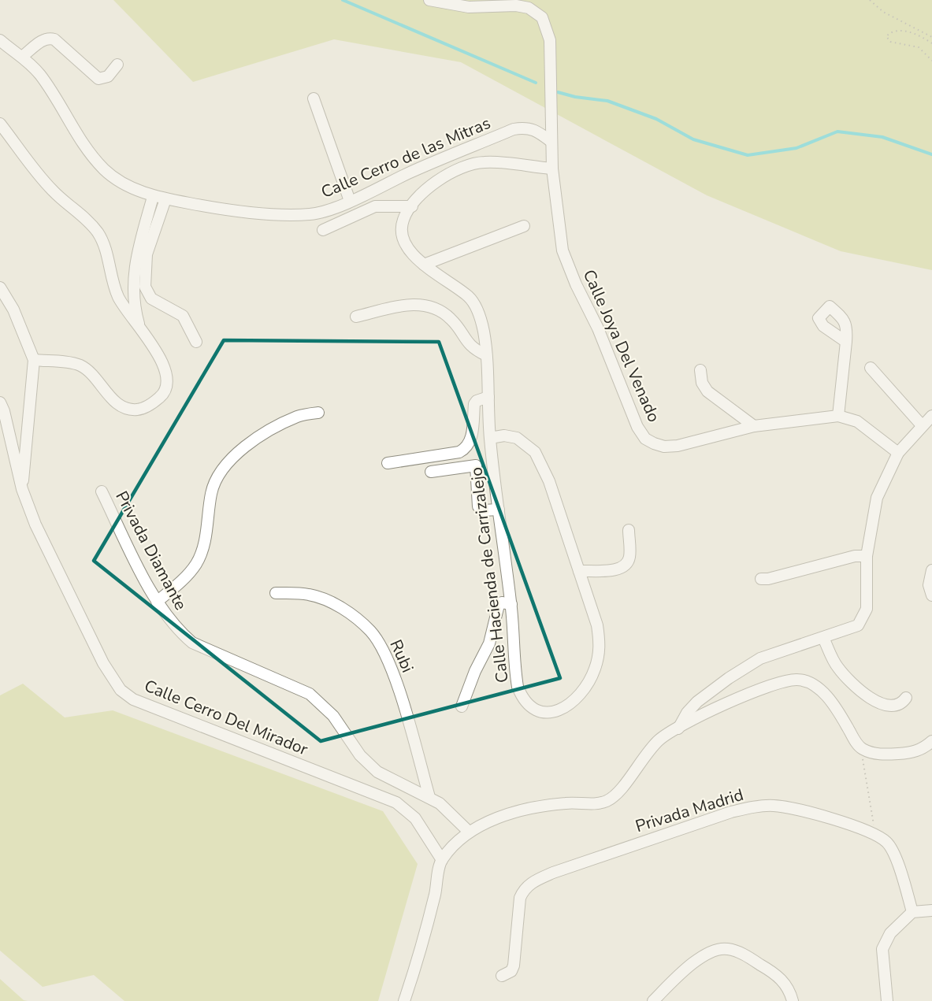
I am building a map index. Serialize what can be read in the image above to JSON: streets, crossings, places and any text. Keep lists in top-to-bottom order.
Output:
{
  "streets": {
    "street": [
      "Calle Cerro de las Mitras",
      "Calle Joya Del Venado",
      "Privada Diamante",
      "Calle Hacienda de Carrizalejo",
      "Rubi",
      "Calle Cerro Del Mirador",
      "Privada Madrid"
    ]
  },
  "crossings": [
    ["Calle Cerro de las Mitras", "Calle Joya Del Venado"],
    ["Calle Joya Del Venado", "Calle Hacienda de Carrizalejo"],
    ["Privada Diamante", "Rubi"]
  ]
}
